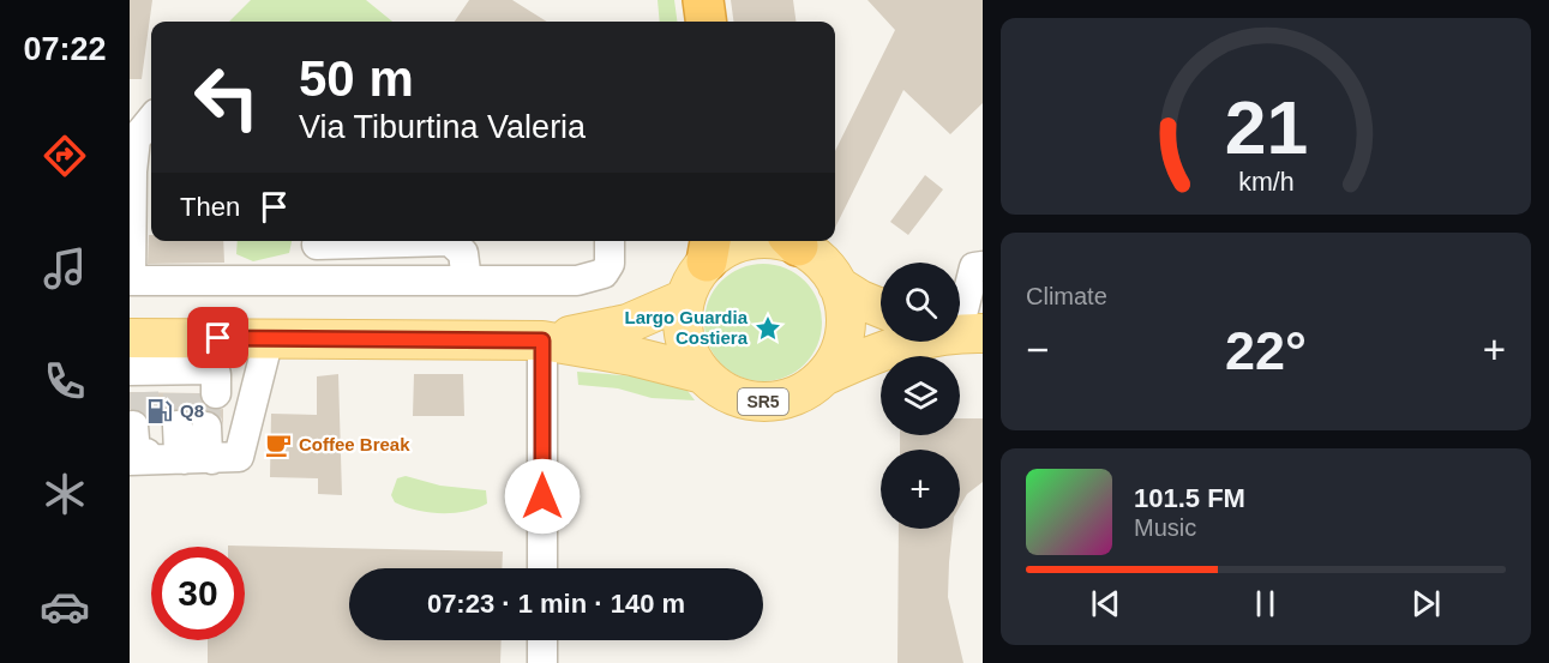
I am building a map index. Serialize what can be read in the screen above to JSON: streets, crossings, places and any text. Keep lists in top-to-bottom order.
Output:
{
  "streets": {
    "main road": ["SR5"]
  },
  "places": {
    "place": ["Largo Guardia Costiera"],
    "fuel station": ["Q8"],
    "cafe": ["Coffee Break"]
  },
  "page": {
    "tabs": "07:22",
    "turn": ["50 m", "Via Tiburtina Valeria"],
    "then": "Then",
    "tile": "Climate",
    "map_buttons": "+",
    "heat": ["−", "22°", "+"],
    "song": ["101.5 FM", "Music"],
    "limit": "30",
    "trip": "07:23 · 1 min · 140 m",
    "gauge": ["21", "km/h"]
  }
}
